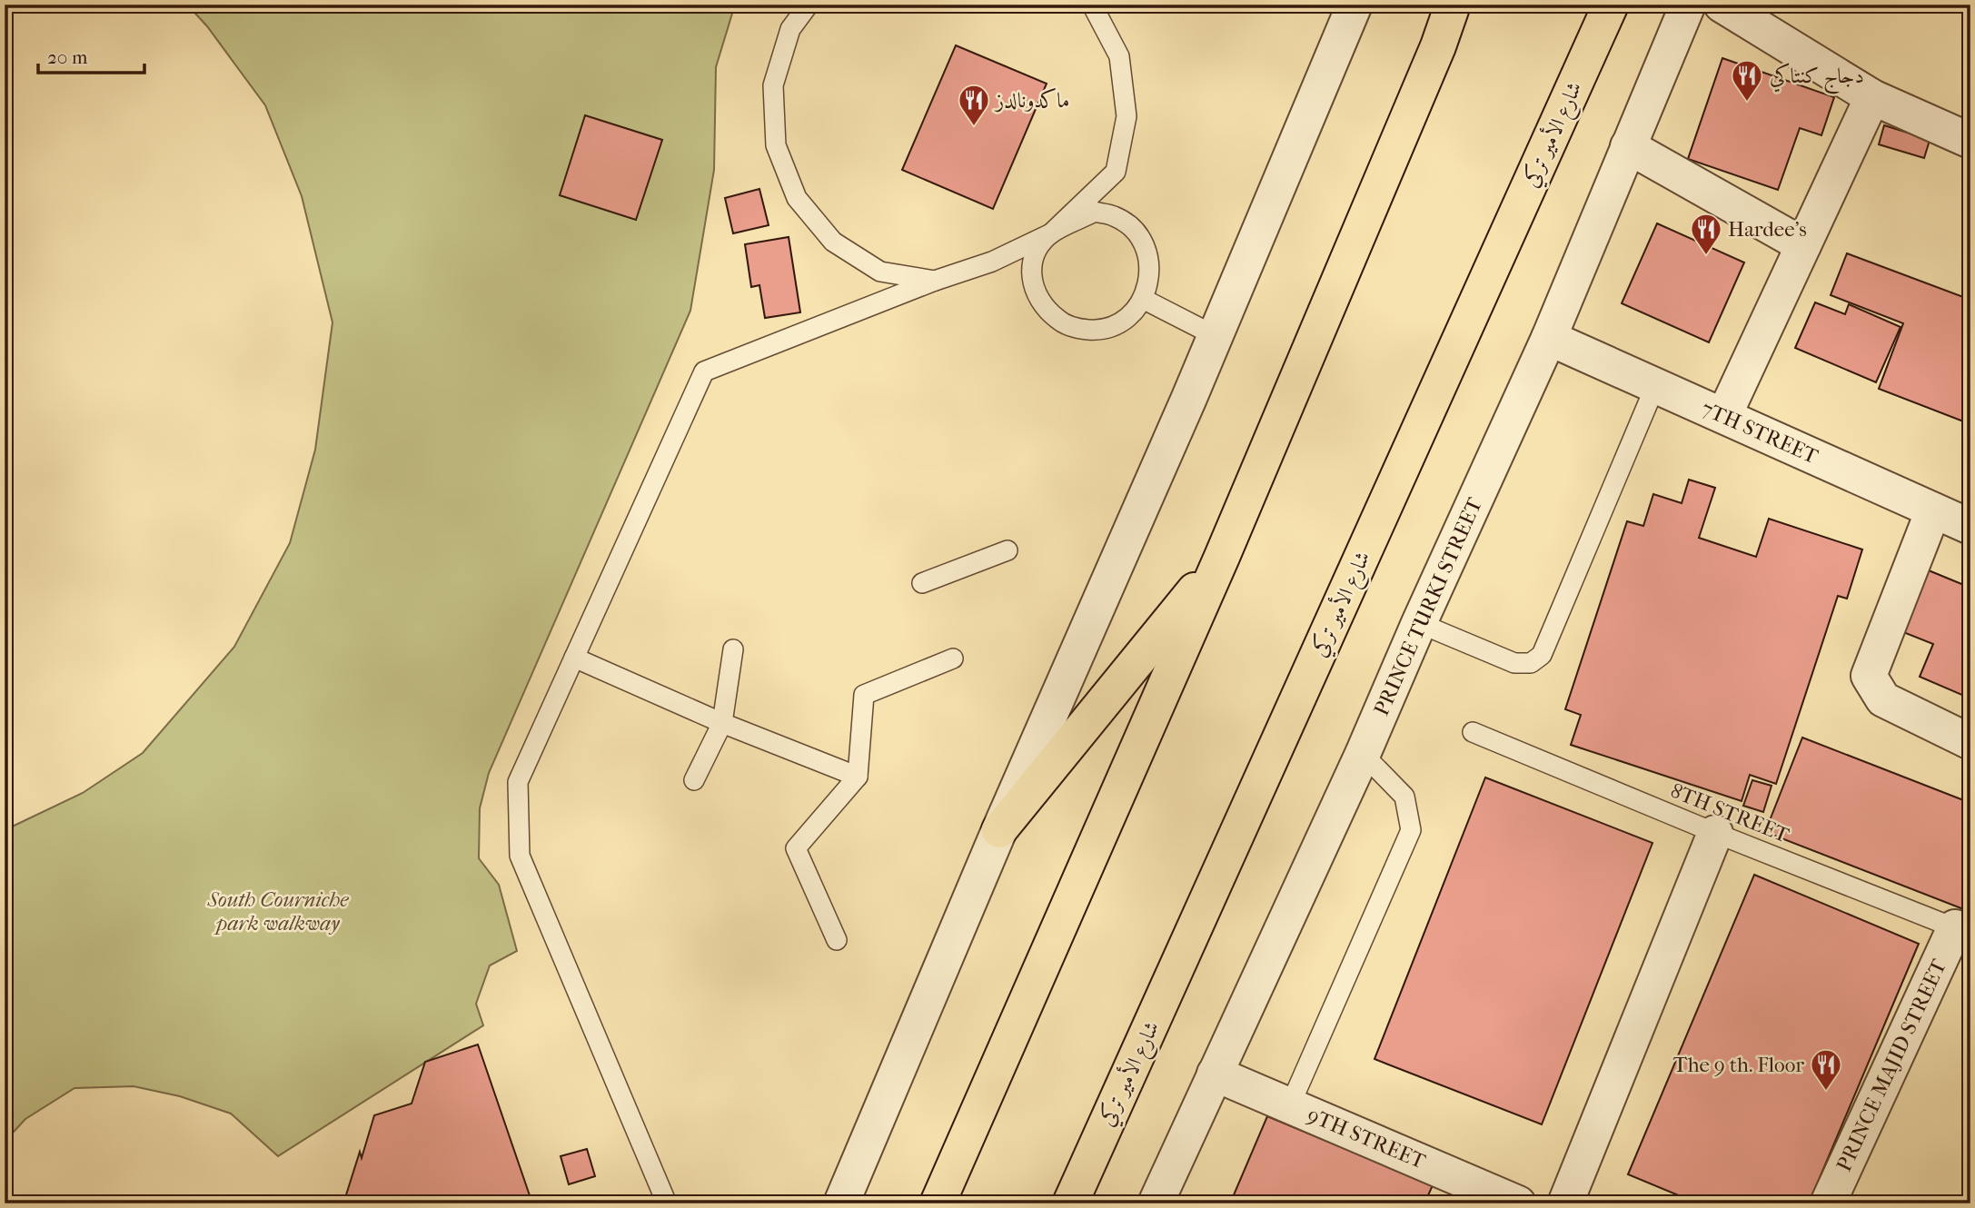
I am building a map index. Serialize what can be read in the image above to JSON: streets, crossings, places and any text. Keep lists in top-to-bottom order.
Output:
{
  "streets": {
    "main road": ["شارع الأمير تركي"],
    "street": [
      "7TH STREET",
      "PRINCE TURKI STREET",
      "PRINCE MAJID STREET",
      "9TH STREET"
    ],
    "lane": ["8TH STREET"]
  },
  "crossings": [
    ["7TH STREET", "PRINCE TURKI STREET"],
    ["PRINCE TURKI STREET", "9TH STREET"],
    ["8TH STREET", "PRINCE MAJID STREET"]
  ],
  "parks": ["South Courniche park walkway"],
  "places": {
    "restaurant": [
      "دجاج كنتاكي",
      "ماكدونالدز",
      "Hardee's",
      "The 9 th. Floor"
    ]
  },
  "scale_bar": "20 m"
}
